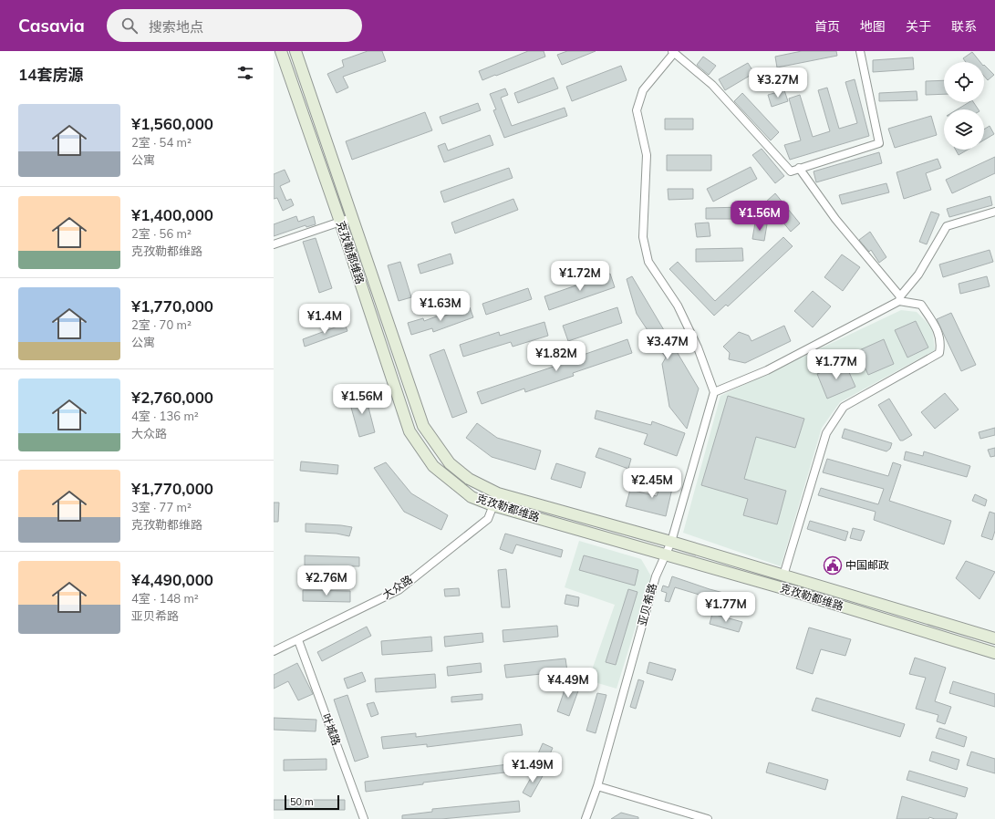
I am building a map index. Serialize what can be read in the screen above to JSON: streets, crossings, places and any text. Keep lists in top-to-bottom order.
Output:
{
  "streets": {
    "main road": ["克孜勒都维路"],
    "street": ["大众路", "亚贝希路", "叶城路"]
  },
  "crossings": [
    ["克孜勒都维路", "大众路"],
    ["克孜勒都维路", "亚贝希路"],
    ["大众路", "叶城路"]
  ],
  "places": {
    "public building": ["中国邮政"]
  },
  "scale_bar": "50 m",
  "page": {
    "header": "Casavia",
    "search": "搜索地点",
    "nav": [
      "首页",
      "地图",
      "关于",
      "联系"
    ],
    "heading": "14套房源",
    "price": [
      "¥3.27M",
      "¥1.56M",
      "¥1.72M",
      "¥1.63M",
      "¥1.4M",
      "¥3.47M",
      "¥1.82M",
      "¥1.77M",
      "¥1.56M",
      "¥2.45M",
      "¥2.76M",
      "¥1.77M",
      "¥4.49M",
      "¥1.49M"
    ],
    "list": [
      {
        "name": "¥1,560,000",
        "note": "2室 · 54 m² · 公寓"
      },
      {
        "name": "¥1,400,000",
        "note": "2室 · 56 m² · 克孜勒都维路"
      },
      {
        "name": "¥1,770,000",
        "note": "2室 · 70 m² · 公寓"
      },
      {
        "name": "¥2,760,000",
        "note": "4室 · 136 m² · 大众路"
      },
      {
        "name": "¥1,770,000",
        "note": "3室 · 77 m² · 克孜勒都维路"
      },
      {
        "name": "¥4,490,000",
        "note": "4室 · 148 m² · 亚贝希路"
      }
    ],
    "scale": "50 m"
  }
}
